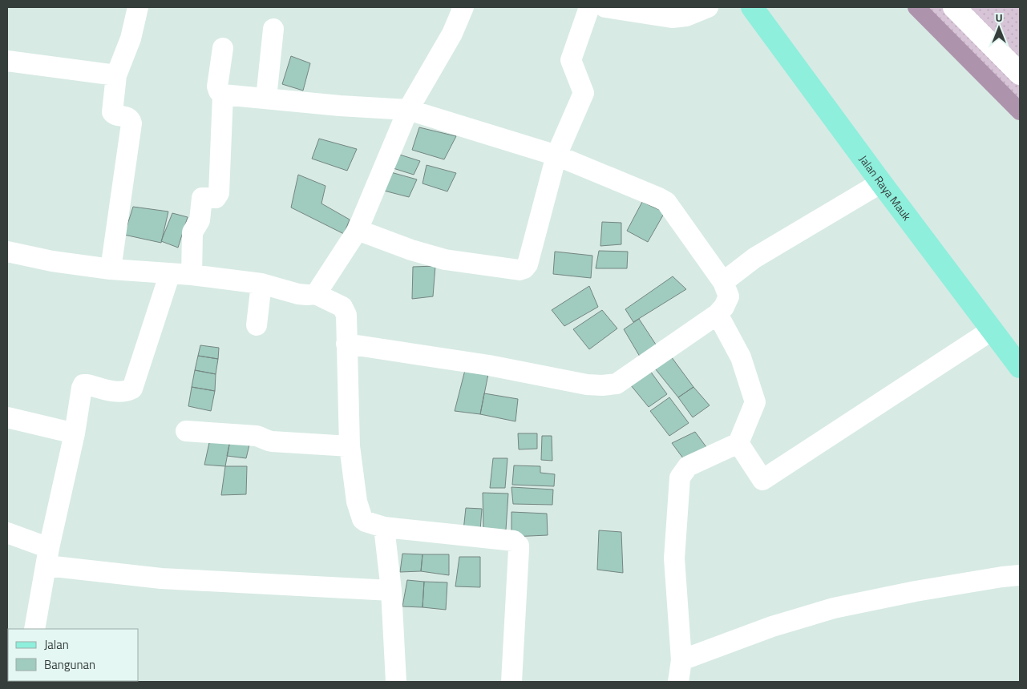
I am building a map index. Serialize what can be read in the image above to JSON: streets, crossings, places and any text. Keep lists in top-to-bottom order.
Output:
{
  "streets": {
    "main road": ["Jalan Raya Mauk"]
  },
  "legend": ["Jalan", "Bangunan"],
  "north": "top"
}
